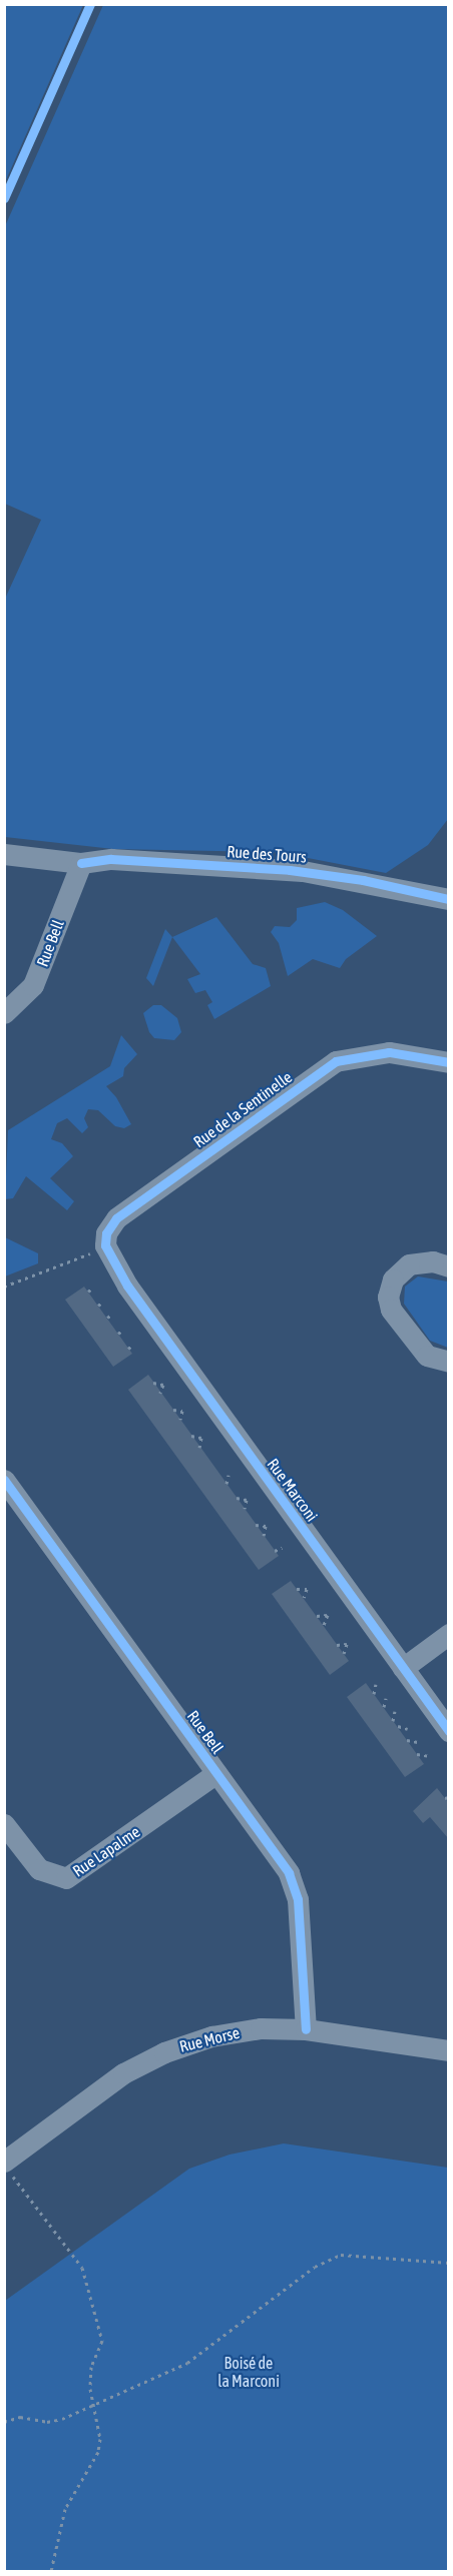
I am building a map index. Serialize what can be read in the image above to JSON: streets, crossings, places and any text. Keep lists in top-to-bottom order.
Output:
{
  "streets": {
    "street": [
      "Rue des Tours",
      "Rue Bell",
      "Rue de la Sentinelle",
      "Rue Marconi",
      "Rue Lapalme",
      "Rue Morse"
    ]
  },
  "crossings": [
    ["Rue des Tours", "Rue Bell"],
    ["Rue Bell", "Rue Lapalme"],
    ["Rue Bell", "Rue Morse"],
    ["Rue de la Sentinelle", "Rue Marconi"]
  ],
  "parks": ["Boisé de la Marconi"]
}
